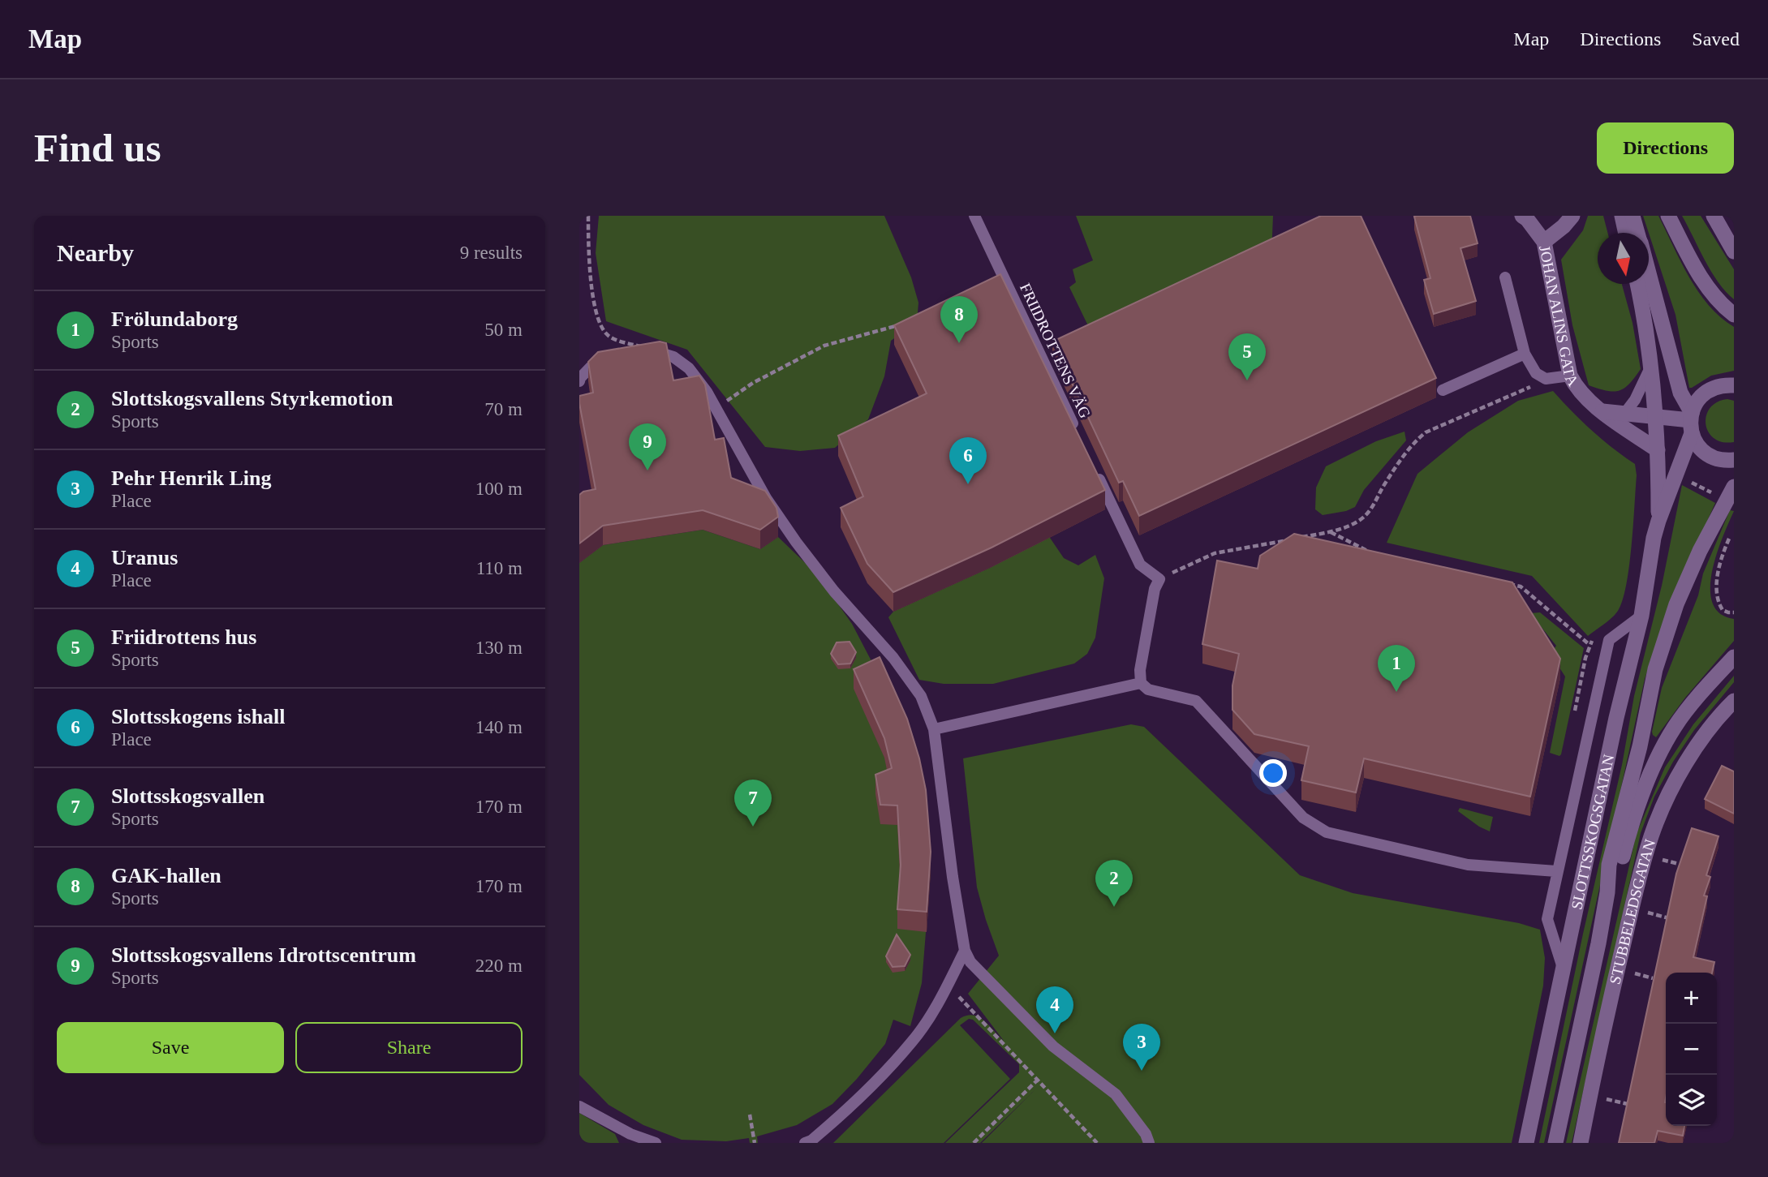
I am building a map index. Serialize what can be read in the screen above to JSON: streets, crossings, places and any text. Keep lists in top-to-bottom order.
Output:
{
  "streets": {
    "main road": ["JOHAN ALINS GATA", "SLOTTSSKOGSGATAN", "STUBBELEDSGATAN"],
    "lane": ["FRIIDROTTENS VÄG"]
  },
  "crossings": [
    ["JOHAN ALINS GATA", "SLOTTSSKOGSGATAN"]
  ],
  "north": "bottom",
  "page": {
    "header": "Map",
    "nav": ["Map", "Directions", "Saved"],
    "buttons": [
      "Directions",
      ["Save", "Share"]
    ],
    "title": "Find us",
    "heading": ["Nearby", "9 results"],
    "list": [
      {
        "mark": "1",
        "name": "Frölundaborg",
        "note": "Sports",
        "value": "50 m"
      },
      {
        "mark": "2",
        "name": "Slottskogsvallens Styrkemotion",
        "note": "Sports",
        "value": "70 m"
      },
      {
        "mark": "3",
        "name": "Pehr Henrik Ling",
        "note": "Place",
        "value": "100 m"
      },
      {
        "mark": "4",
        "name": "Uranus",
        "note": "Place",
        "value": "110 m"
      },
      {
        "mark": "5",
        "name": "Friidrottens hus",
        "note": "Sports",
        "value": "130 m"
      },
      {
        "mark": "6",
        "name": "Slottsskogens ishall",
        "note": "Place",
        "value": "140 m"
      },
      {
        "mark": "7",
        "name": "Slottsskogsvallen",
        "note": "Sports",
        "value": "170 m"
      },
      {
        "mark": "8",
        "name": "GAK-hallen",
        "note": "Sports",
        "value": "170 m"
      },
      {
        "mark": "9",
        "name": "Slottsskogsvallens Idrottscentrum",
        "note": "Sports",
        "value": "220 m"
      }
    ],
    "pins": [
      "8",
      "5",
      "9",
      "6",
      "1",
      "7",
      "2",
      "4",
      "3"
    ],
    "map_buttons": ["+", "−"]
  }
}
